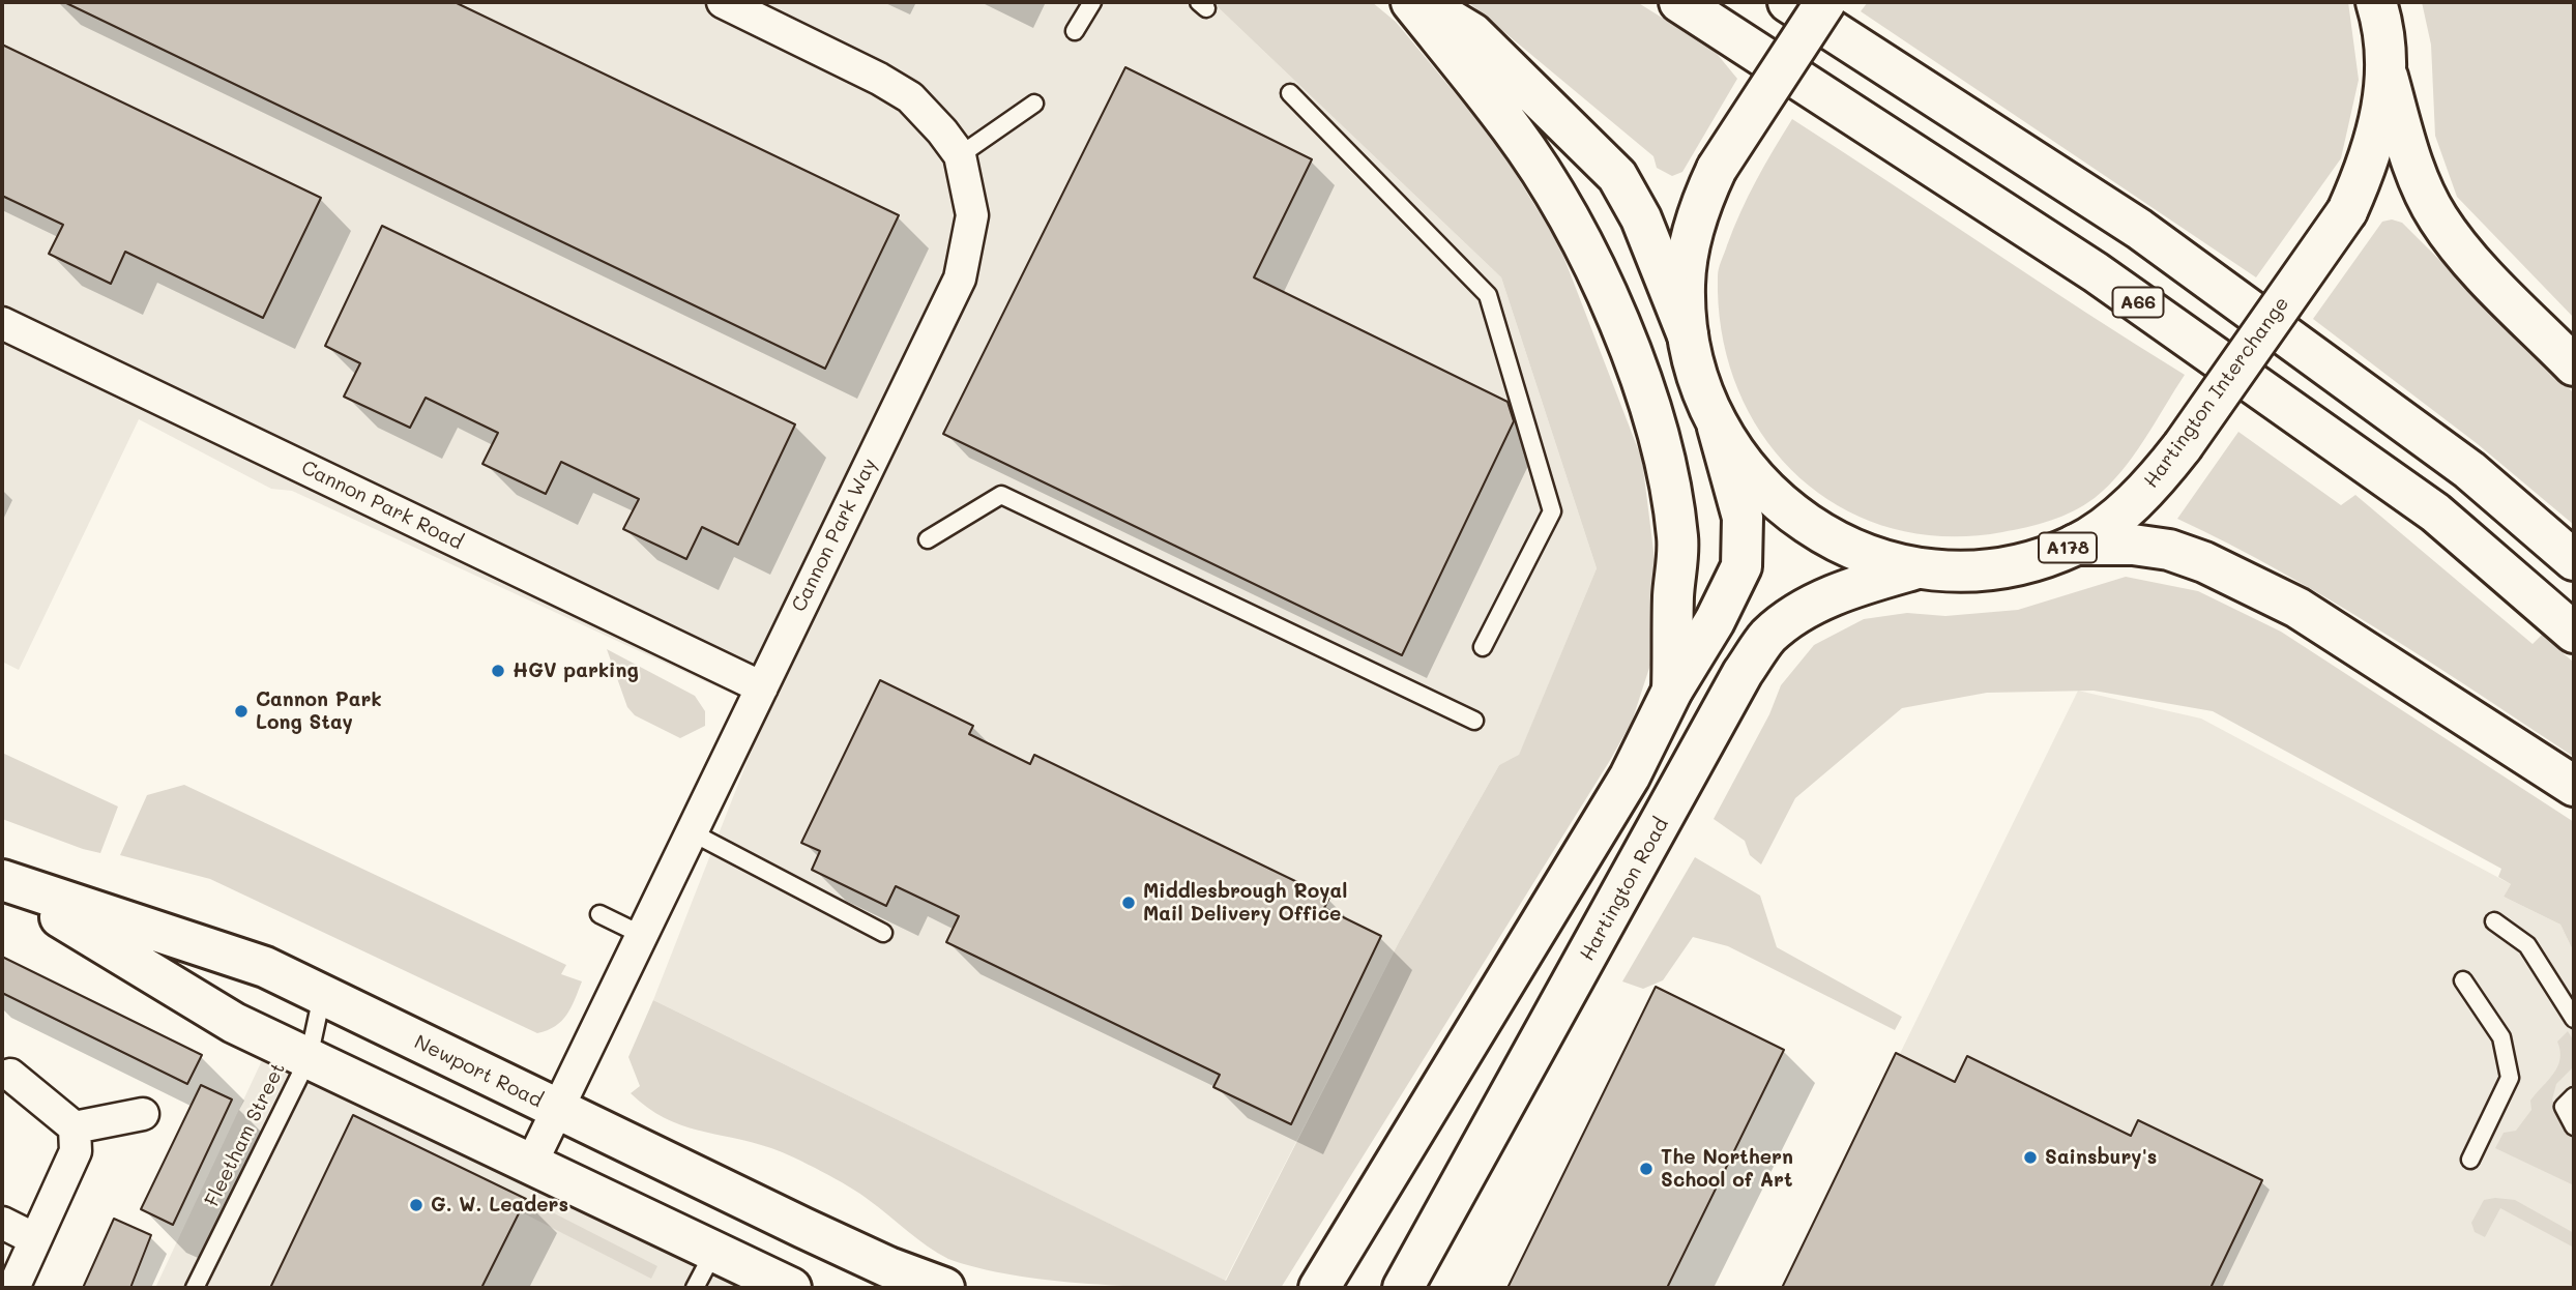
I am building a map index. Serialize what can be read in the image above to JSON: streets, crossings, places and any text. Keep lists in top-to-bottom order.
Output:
{
  "streets": {
    "main road": [
      "A66",
      "Hartington Interchange",
      "A178",
      "Hartington Road",
      "Newport Road"
    ],
    "street": ["Cannon Park Road", "Cannon Park Way"],
    "lane": ["Fleetham Street"]
  },
  "crossings": [
    ["Hartington Interchange", "Hartington Road"],
    ["Cannon Park Road", "Cannon Park Way"],
    ["Cannon Park Way", "Newport Road"],
    ["Newport Road", "Fleetham Street"]
  ],
  "places": [
    "HGV parking",
    "Cannon Park Long Stay",
    "Middlesbrough Royal Mail Delivery Office",
    "Sainsbury's",
    "The Northern School of Art",
    "G. W. Leaders"
  ]
}
